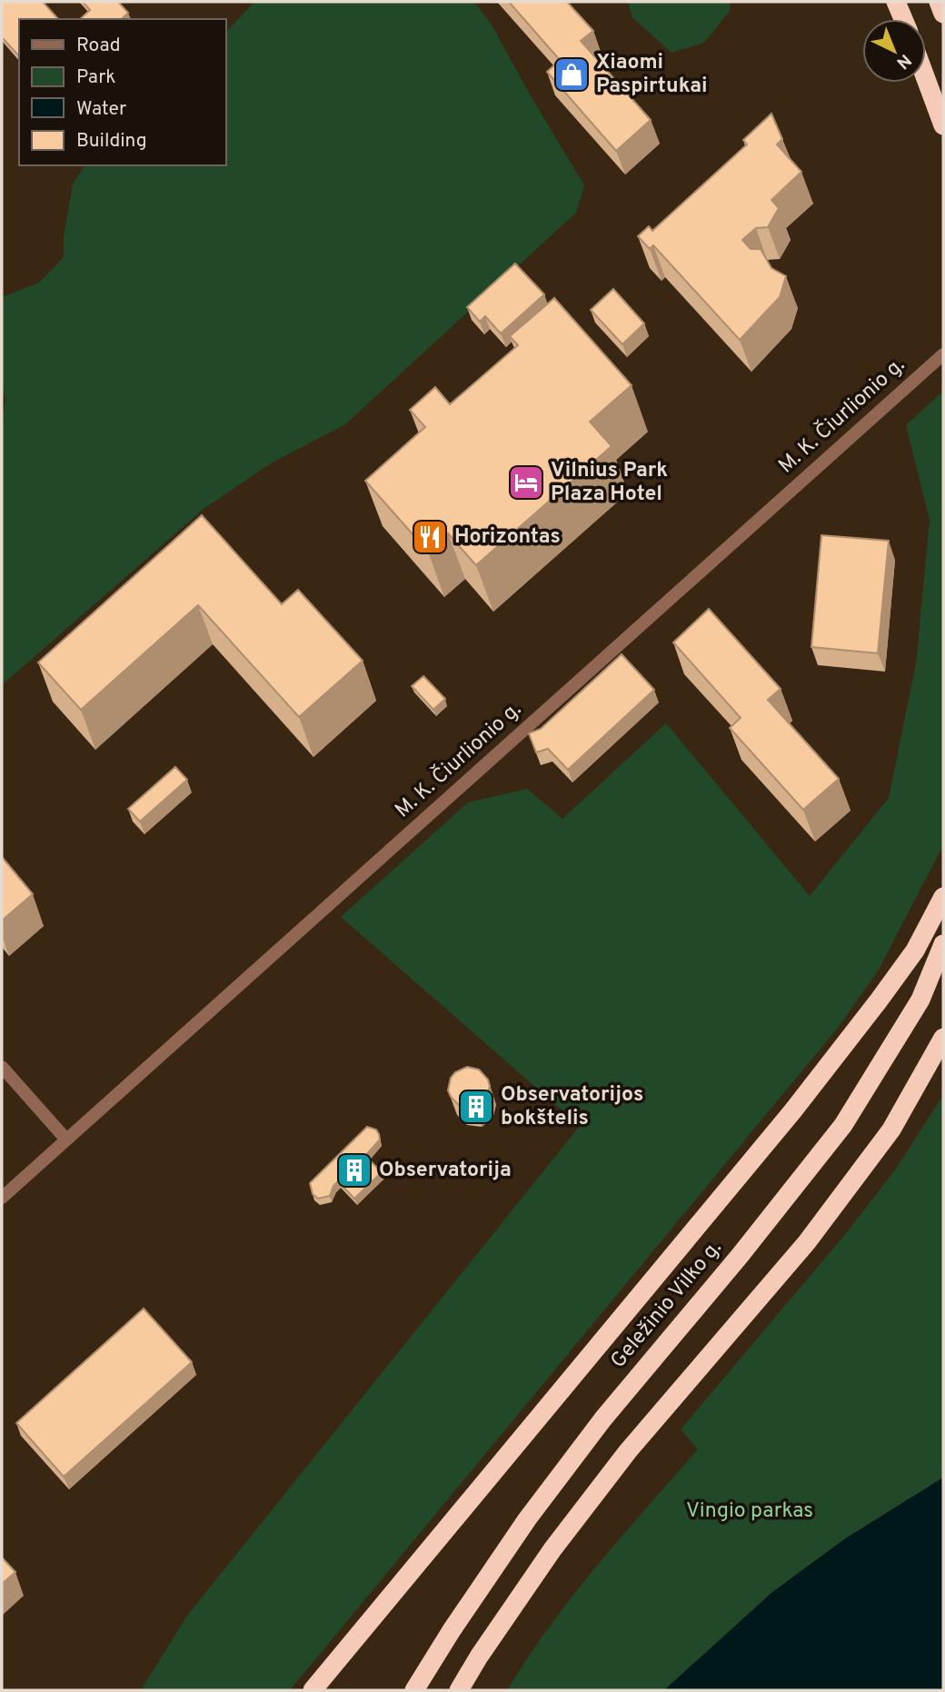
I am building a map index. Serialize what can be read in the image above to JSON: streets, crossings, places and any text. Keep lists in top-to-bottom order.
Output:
{
  "streets": {
    "highway": ["Geležinio Vilko g."],
    "street": ["M. K. Čiurlionio g."]
  },
  "parks": ["Vingio parkas"],
  "places": {
    "shop": ["Xiaomi Paspirtukai"],
    "hotel": ["Vilnius Park Plaza Hotel"],
    "restaurant": ["Horizontas"],
    "building": ["Observatorijos bokštelis", "Observatorija"]
  },
  "legend": [
    "Road",
    "Park",
    "Water",
    "Building"
  ],
  "north": "bottom right"
}
